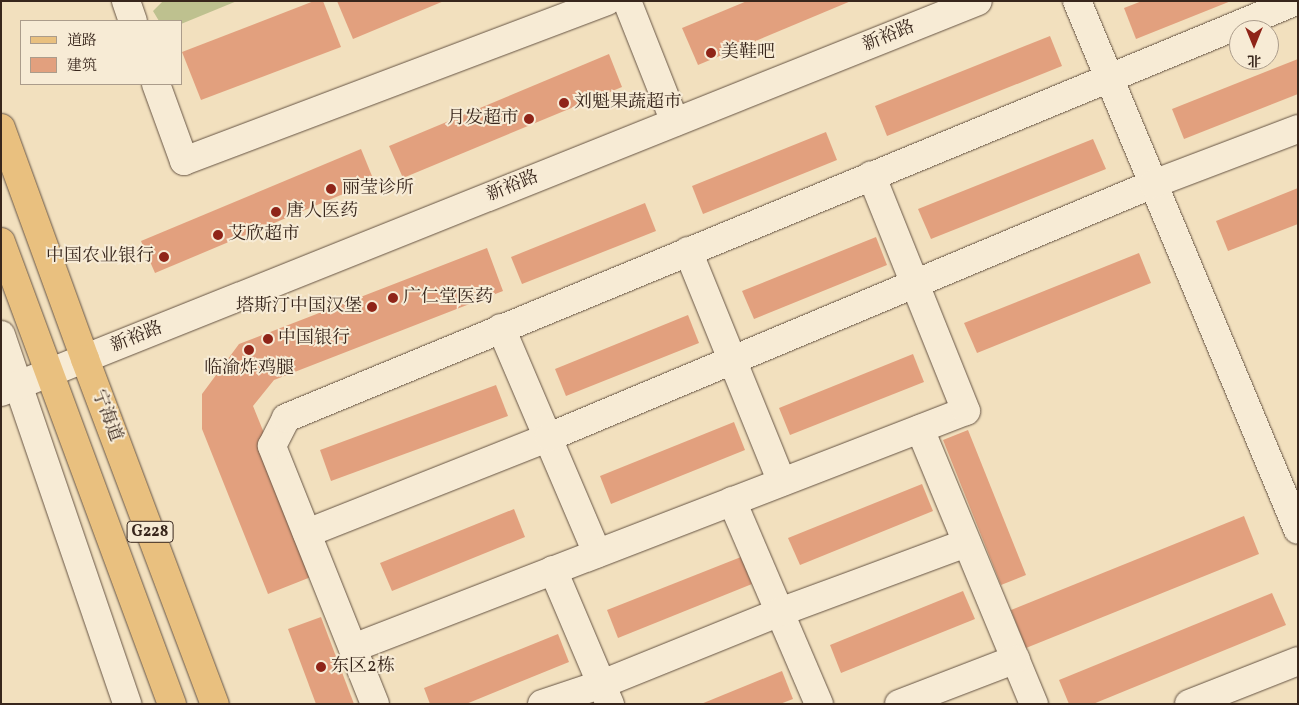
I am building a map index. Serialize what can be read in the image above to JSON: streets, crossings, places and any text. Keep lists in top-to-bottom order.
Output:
{
  "streets": {
    "main road": ["宁海道", "G228"],
    "street": ["新裕路"]
  },
  "crossings": [
    ["新裕路", "宁海道"],
    ["新裕路", "G228"]
  ],
  "places": [
    "美鞋吧",
    "刘魁果蔬超市",
    "月发超市",
    "丽莹诊所",
    "唐人医药",
    "艾欣超市",
    "中国农业银行",
    "广仁堂医药",
    "塔斯汀中国汉堡",
    "中国银行",
    "临渝炸鸡腿",
    "东区2栋"
  ],
  "legend": ["道路", "建筑"],
  "north": "bottom"
}
